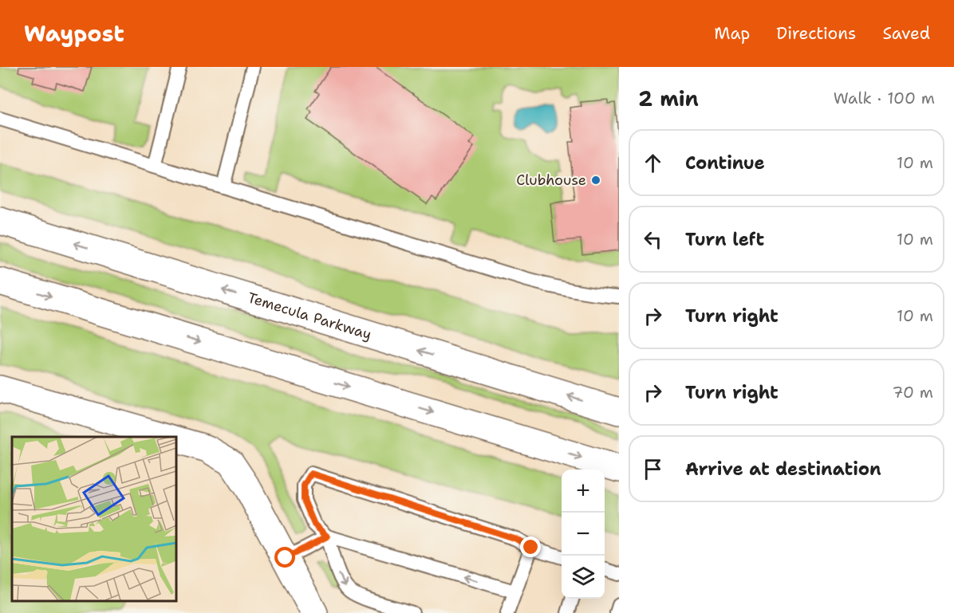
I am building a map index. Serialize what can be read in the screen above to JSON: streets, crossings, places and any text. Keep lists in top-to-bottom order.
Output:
{
  "streets": {
    "main road": ["Temecula Parkway"]
  },
  "places": ["Clubhouse"],
  "page": {
    "header": "Waypost",
    "nav": ["Map", "Directions", "Saved"],
    "heading": ["2 min", "Walk · 100 m"],
    "list": [
      ["Continue", "10 m"],
      ["Turn left", "10 m"],
      ["Turn right", "10 m"],
      ["Turn right", "70 m"],
      "Arrive at destination"
    ],
    "map_buttons": ["+", "−"]
  }
}
